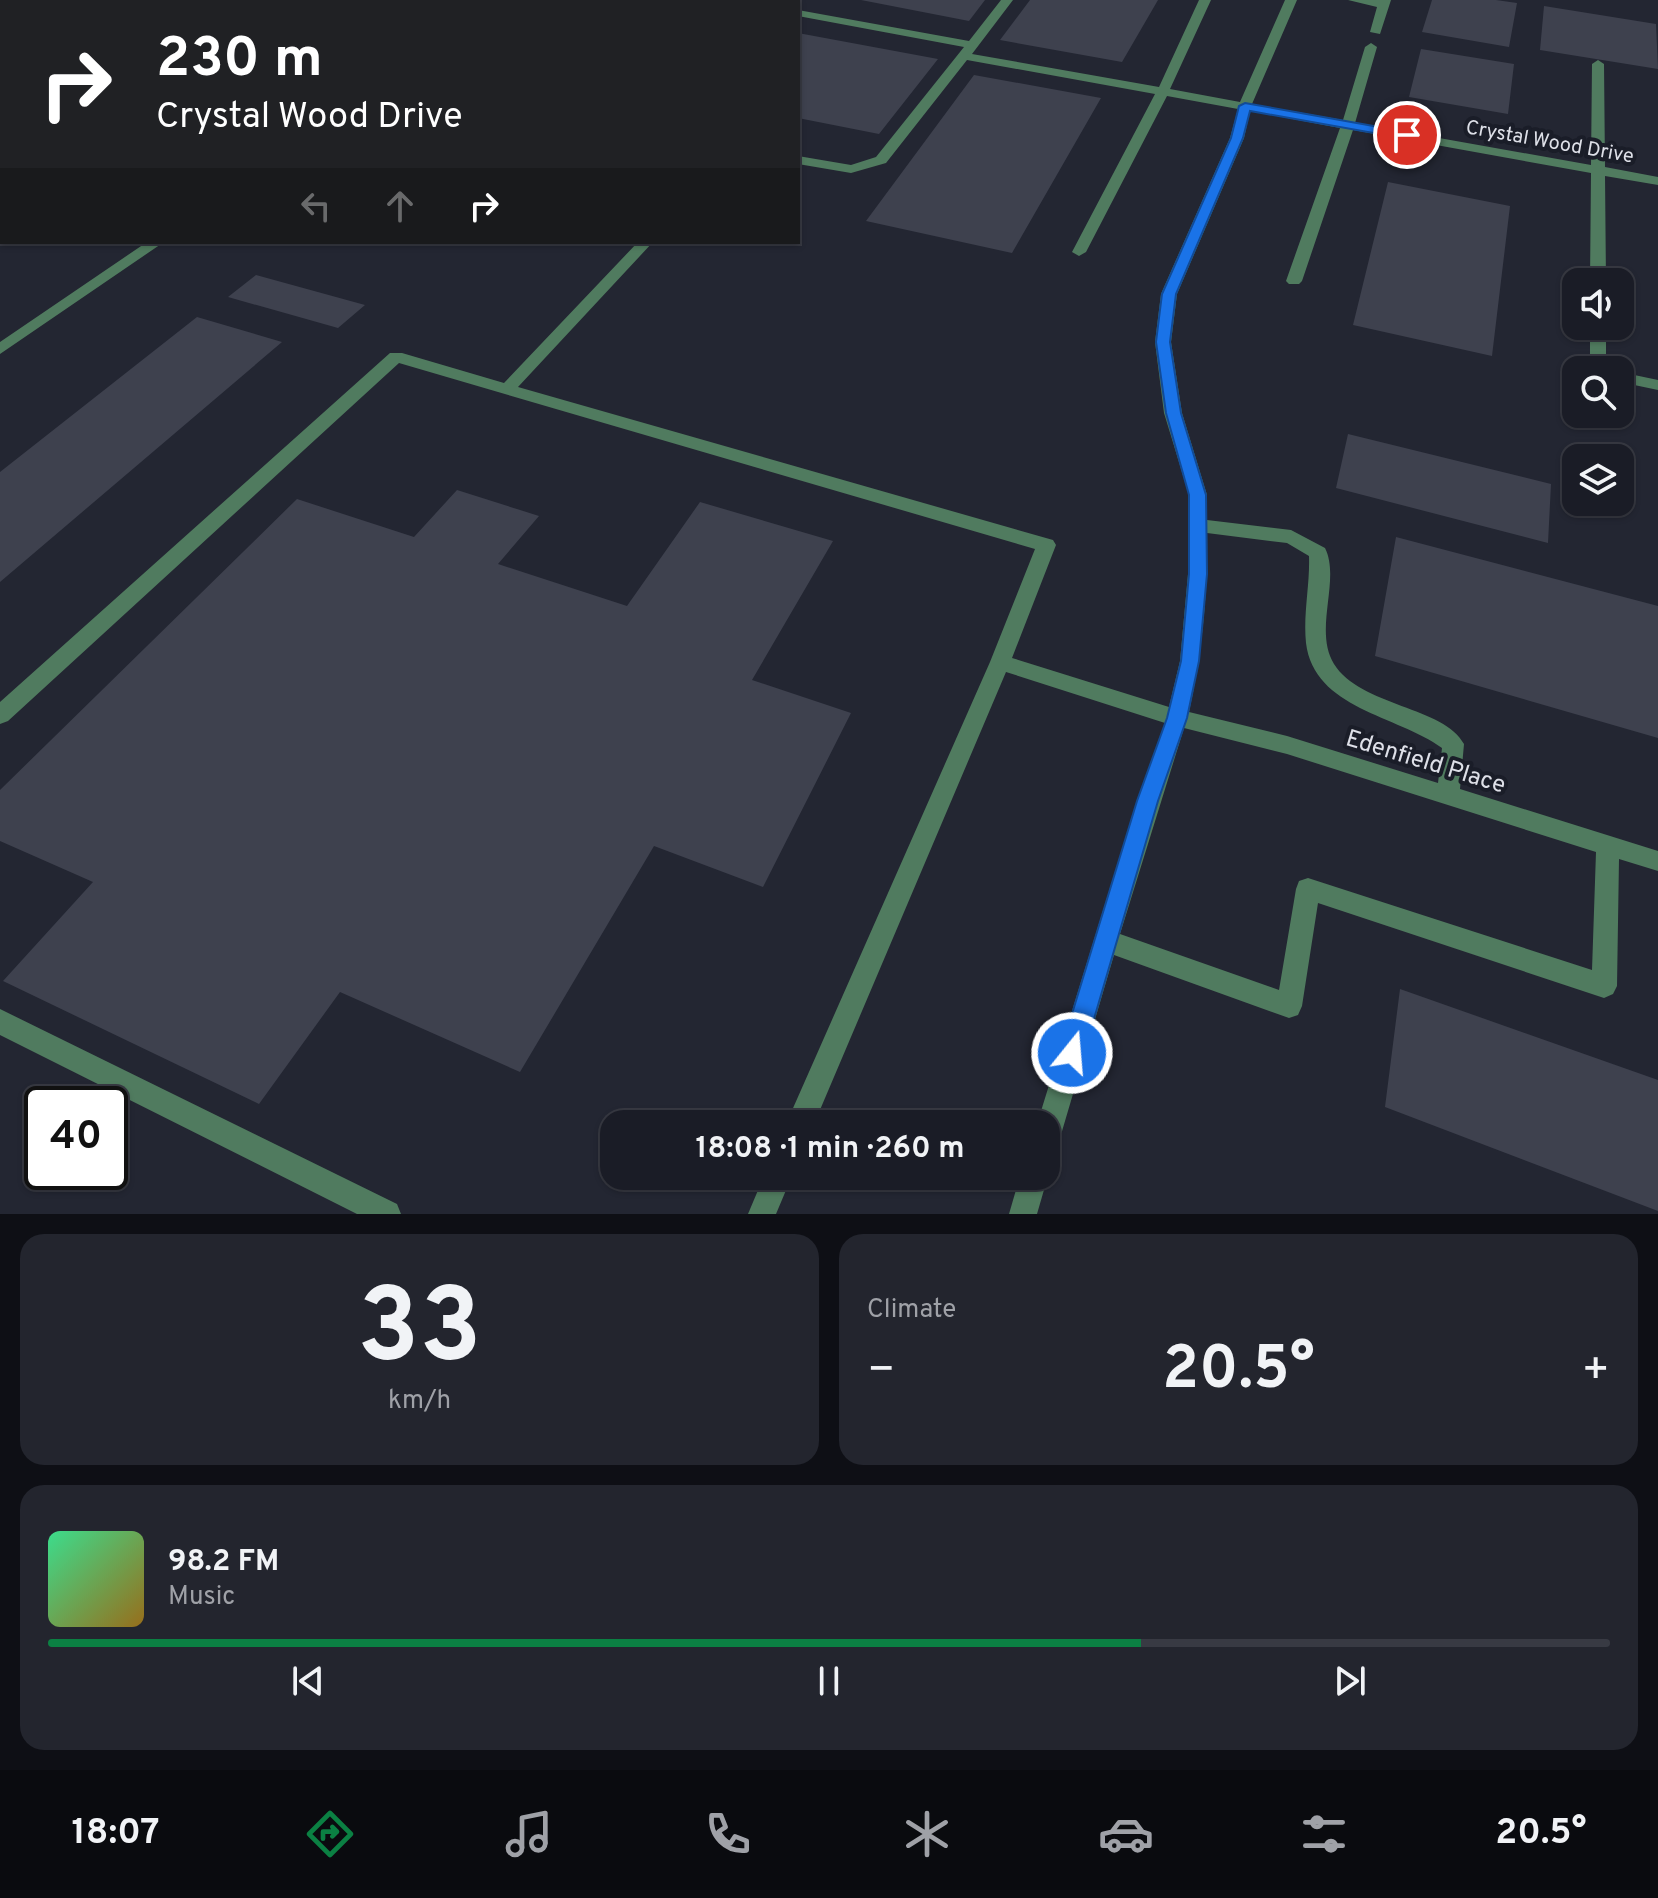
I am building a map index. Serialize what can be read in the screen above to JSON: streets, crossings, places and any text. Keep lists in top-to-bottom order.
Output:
{
  "streets": {
    "street": ["Crystal Wood Drive", "Edenfield Place"]
  },
  "page": {
    "turn": ["230 m", "Crystal Wood Drive"],
    "limit": "40",
    "trip": "18:08 · 1 min · 260 m",
    "tile": [
      ["33", "km/h"],
      "Climate"
    ],
    "heat": ["−", "20.5°", "+"],
    "song": ["98.2 FM", "Music"],
    "tabs": ["18:07", "20.5°"]
  }
}
